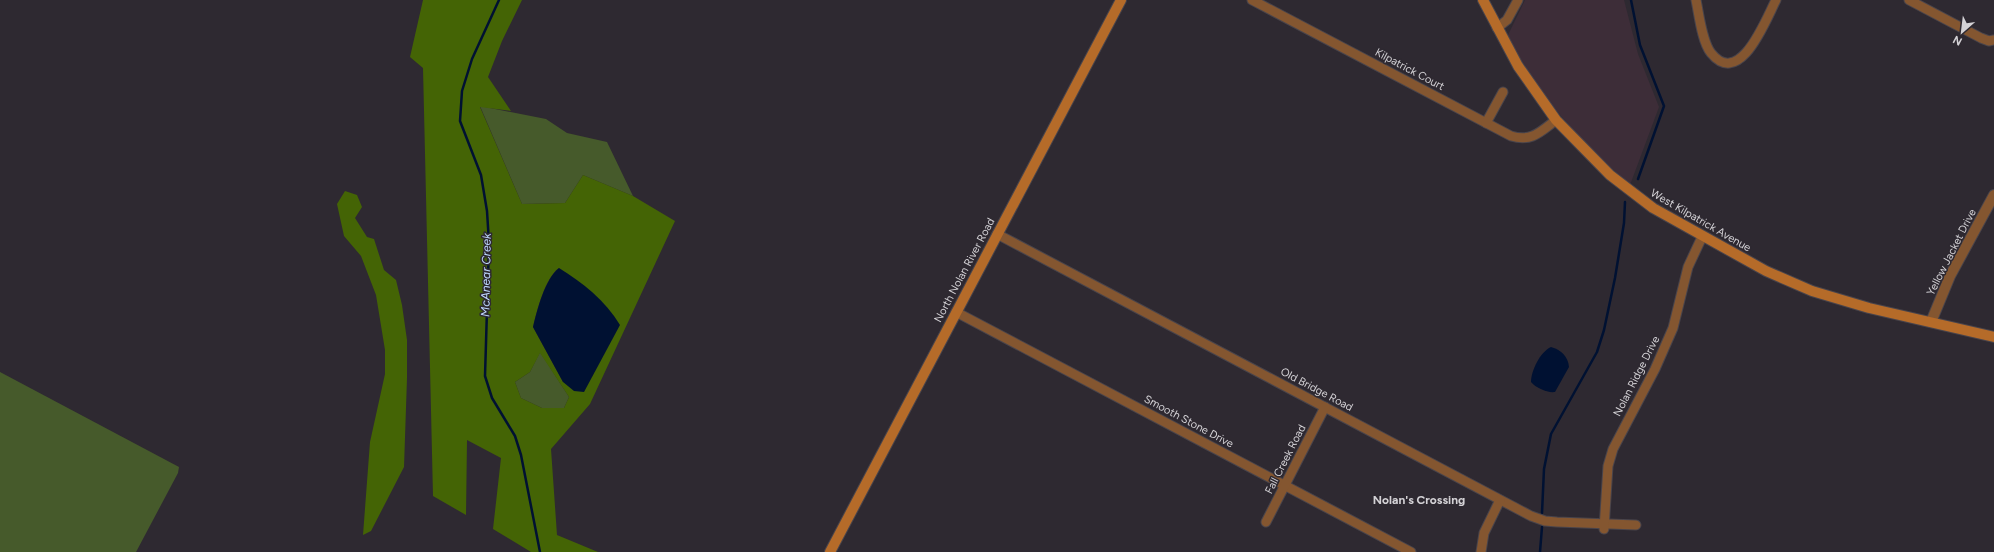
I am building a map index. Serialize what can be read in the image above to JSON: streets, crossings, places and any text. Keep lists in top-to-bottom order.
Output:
{
  "streets": {
    "main road": ["West Kilpatrick Avenue", "North Nolan River Road"],
    "street": [
      "Kilpatrick Court",
      "Yellow Jacket Drive",
      "Nolan Ridge Drive",
      "Old Bridge Road",
      "Smooth Stone Drive",
      "Fall Creek Road"
    ]
  },
  "crossings": [
    ["Kilpatrick Court", "West Kilpatrick Avenue"],
    ["West Kilpatrick Avenue", "Yellow Jacket Drive"],
    ["West Kilpatrick Avenue", "Nolan Ridge Drive"],
    ["North Nolan River Road", "Old Bridge Road"],
    ["North Nolan River Road", "Smooth Stone Drive"],
    ["Nolan Ridge Drive", "Old Bridge Road"],
    ["Old Bridge Road", "Fall Creek Road"],
    ["Smooth Stone Drive", "Fall Creek Road"]
  ],
  "districts": ["Nolan's Crossing"],
  "water": ["McAnear Creek"],
  "north": "bottom left"
}
